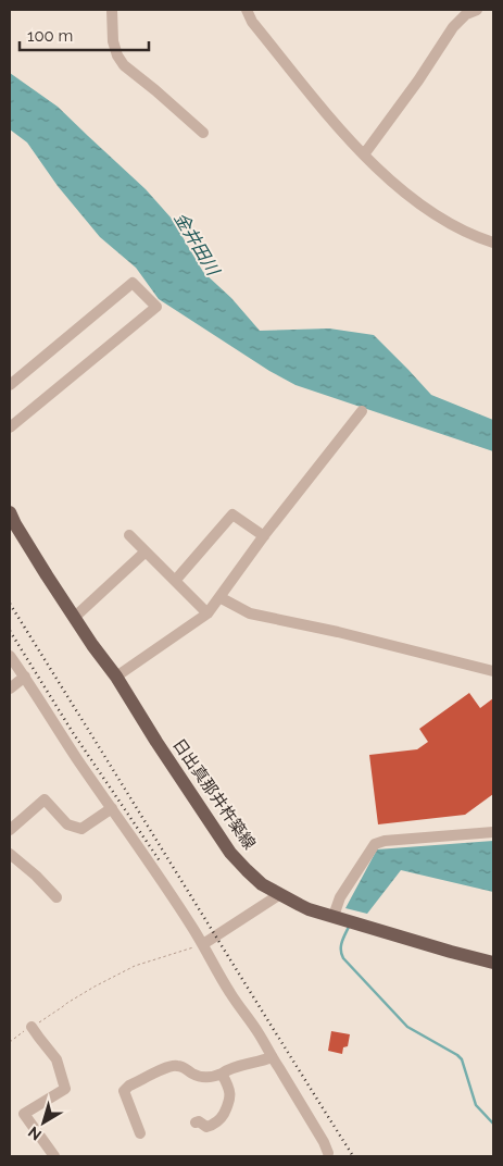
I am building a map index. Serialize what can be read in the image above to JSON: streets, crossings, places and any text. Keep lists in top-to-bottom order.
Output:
{
  "streets": {
    "main road": ["日出真那井杵築線"]
  },
  "water": ["金井田川"],
  "scale_bar": "100 m",
  "north": "bottom left"
}
